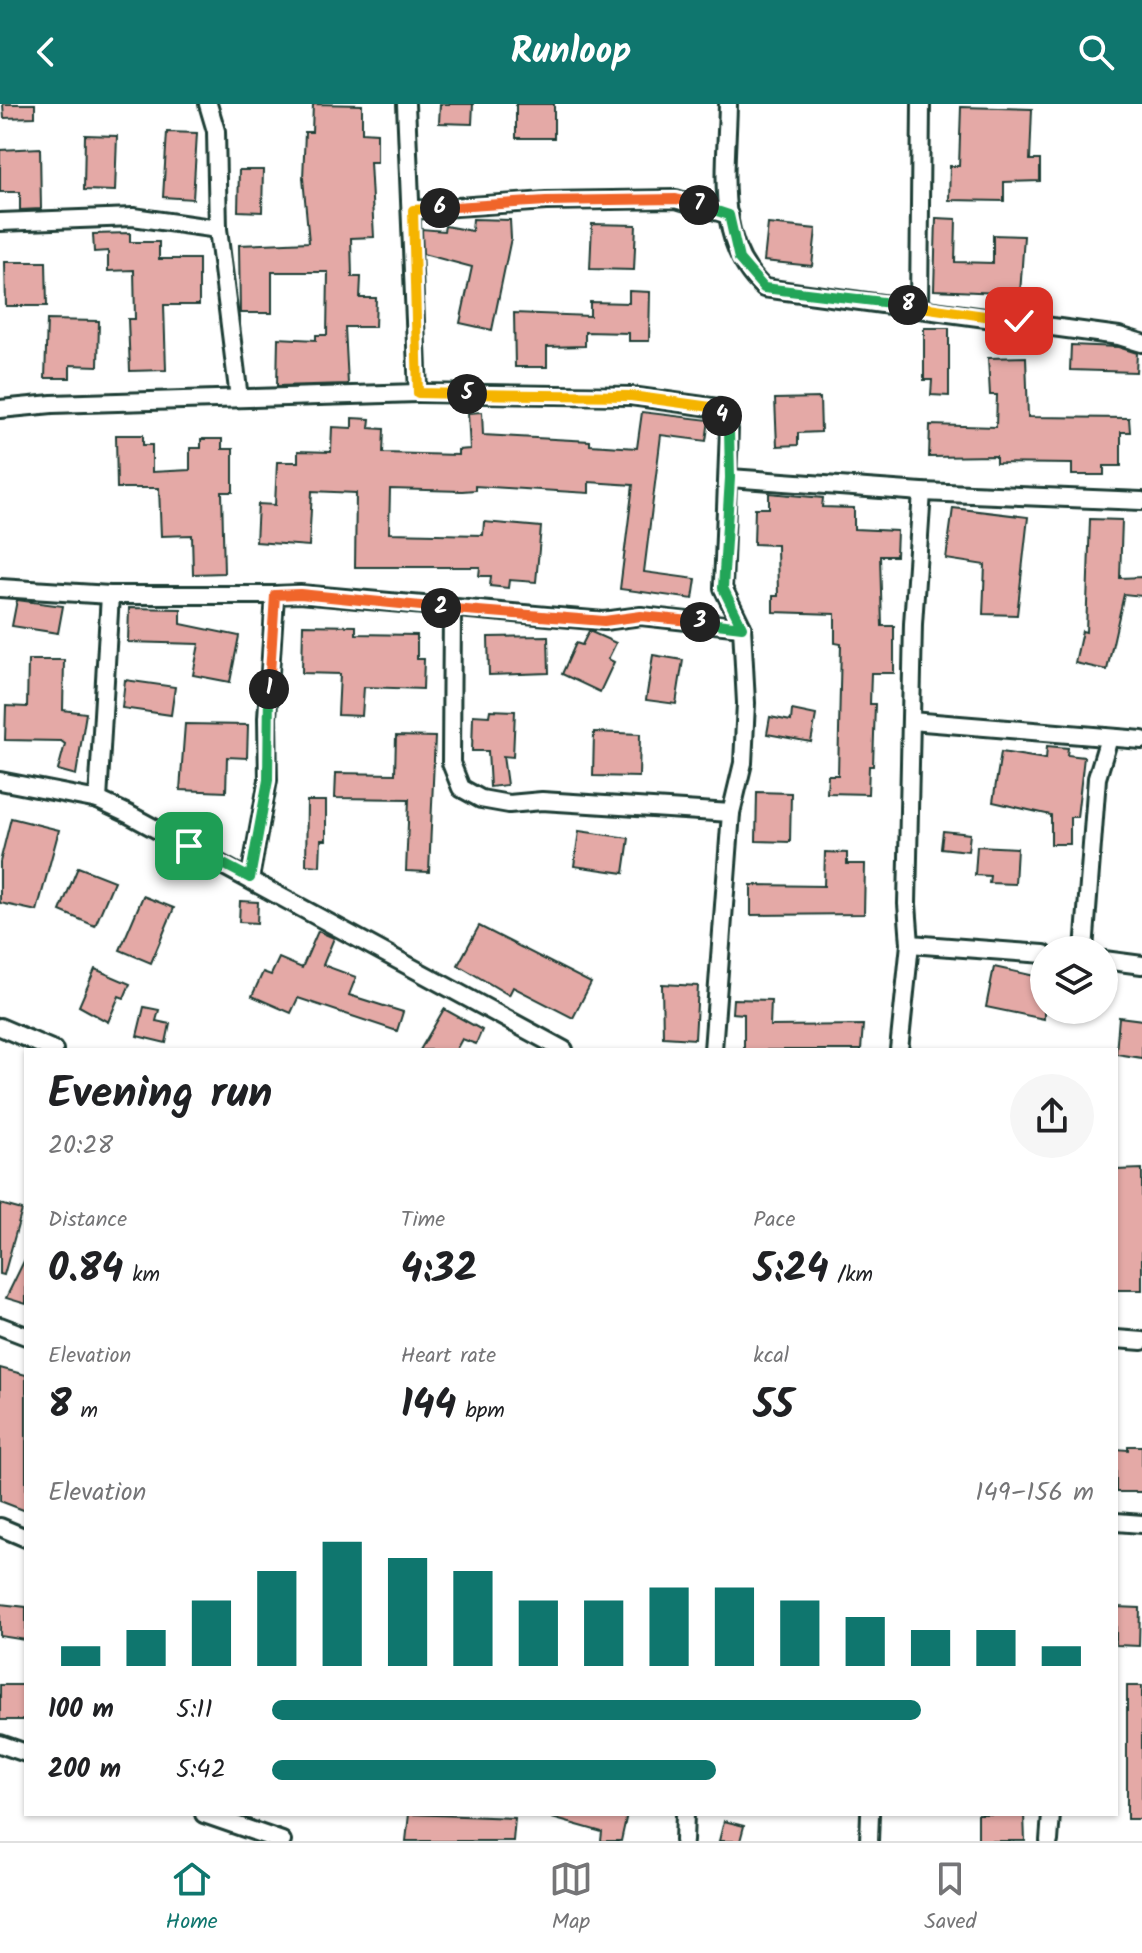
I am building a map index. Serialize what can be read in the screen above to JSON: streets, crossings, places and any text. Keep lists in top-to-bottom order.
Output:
{
  "page": {
    "header": "Runloop",
    "pins": [
      "7",
      "6",
      "8",
      "5",
      "4",
      "2",
      "3",
      "1"
    ],
    "heading": ["Evening run", "20:28"],
    "stats": [
      ["Distance", "0.84 km"],
      ["Time", "4:32"],
      ["Pace", "5:24 /km"],
      ["Elevation", "8 m"],
      ["Heart rate", "144 bpm"],
      ["kcal", "55"]
    ],
    "chart": ["Elevation", "149–156 m"],
    "list": [
      {
        "name": "100 m",
        "note": "5:11"
      },
      {
        "name": "200 m",
        "note": "5:42"
      }
    ],
    "tabs": ["Home", "Map", "Saved"]
  }
}
